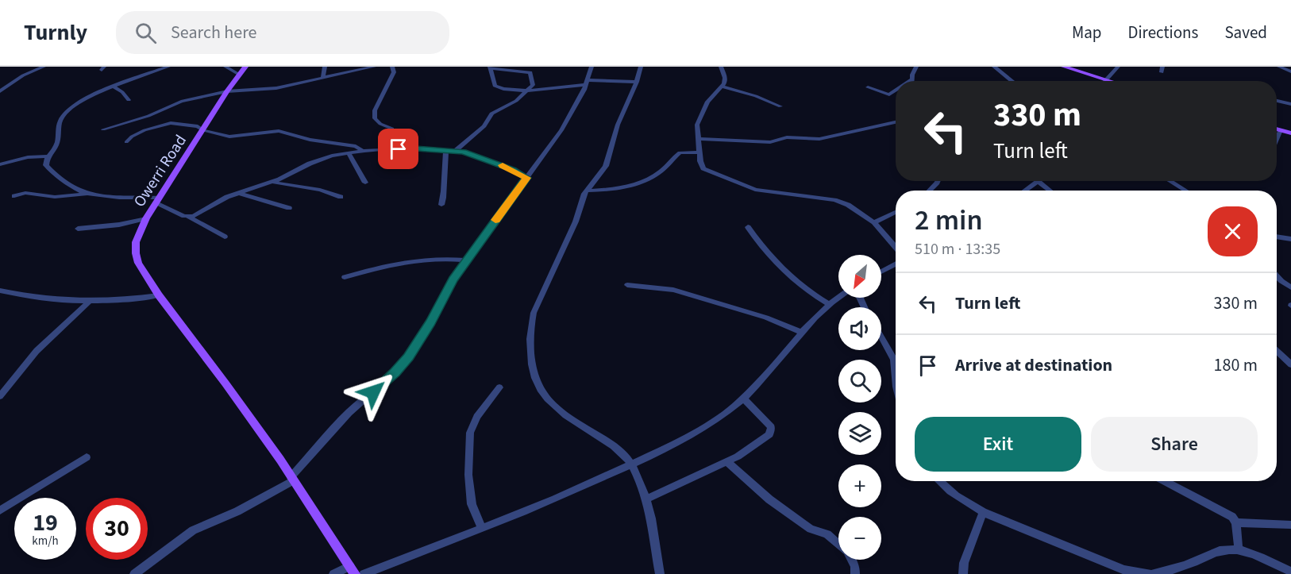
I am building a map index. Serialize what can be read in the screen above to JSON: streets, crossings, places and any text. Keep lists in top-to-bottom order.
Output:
{
  "streets": {
    "main road": ["Owerri Road"]
  },
  "north": "bottom left",
  "page": {
    "header": "Turnly",
    "search": "Search here",
    "nav": ["Map", "Directions", "Saved"],
    "turn": ["330 m", "Turn left"],
    "heading": ["2 min", "510 m · 13:35"],
    "map_buttons": ["+", "−"],
    "list": [
      {
        "name": "Turn left",
        "value": "330 m"
      },
      {
        "name": "Arrive at destination",
        "value": "180 m"
      }
    ],
    "buttons": ["Exit", "Share"],
    "speed": "19 km/h",
    "limit": "30"
  }
}
